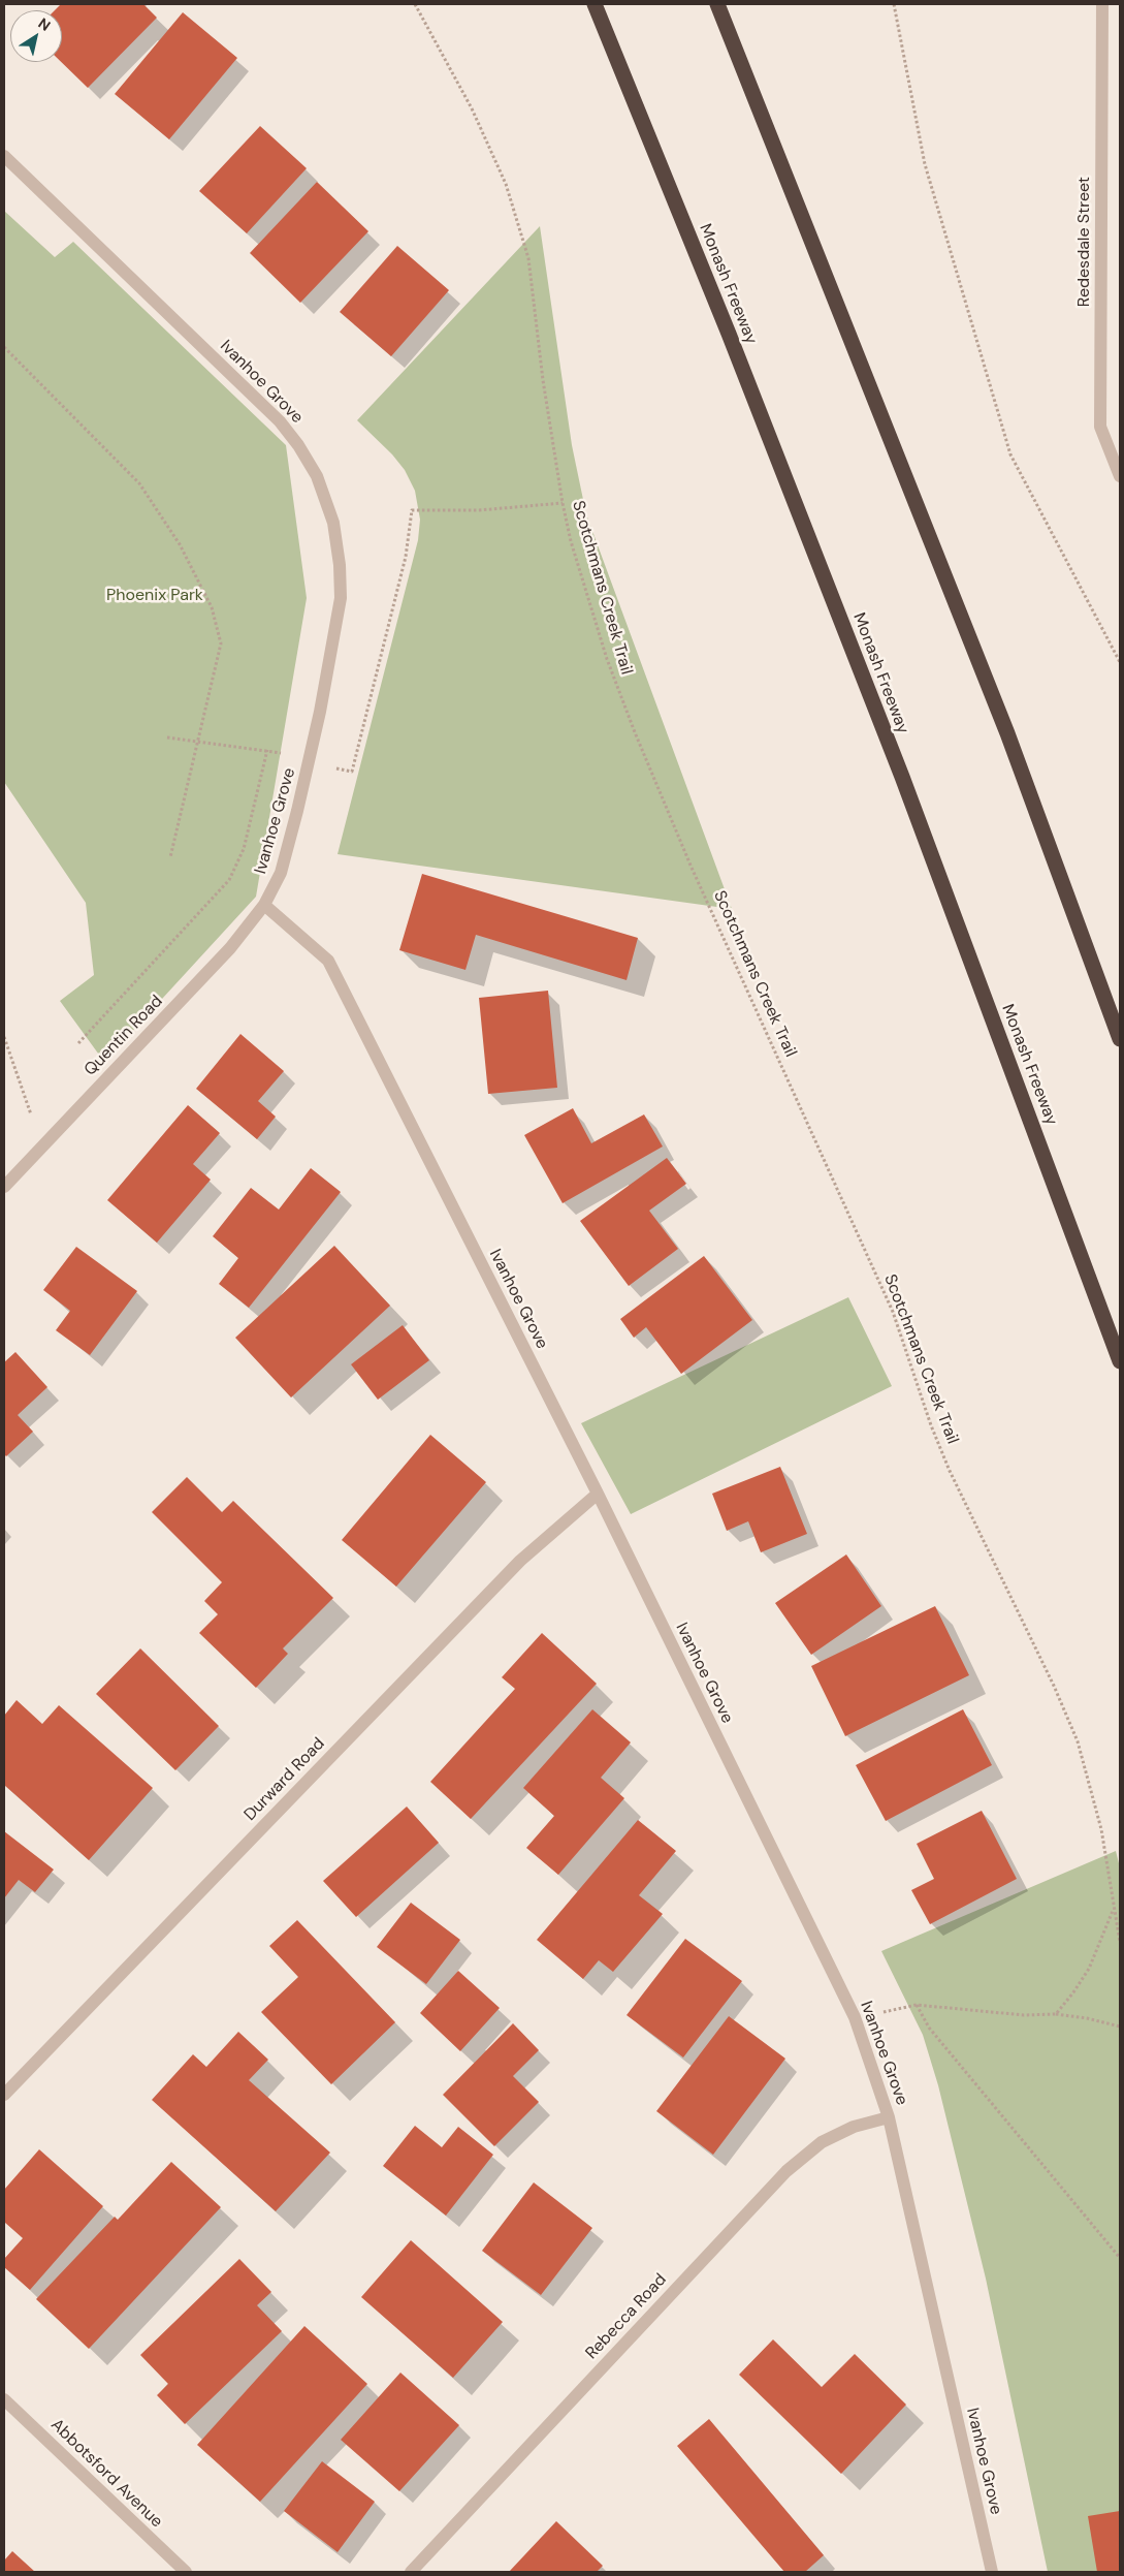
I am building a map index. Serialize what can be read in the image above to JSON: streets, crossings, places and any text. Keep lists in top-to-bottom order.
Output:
{
  "streets": {
    "highway": ["Monash Freeway"],
    "street": [
      "Redesdale Street",
      "Ivanhoe Grove",
      "Quentin Road",
      "Durward Road",
      "Rebecca Road",
      "Abbotsford Avenue"
    ],
    "path": ["Scotchmans Creek Trail"]
  },
  "crossings": [
    ["Ivanhoe Grove", "Quentin Road"],
    ["Ivanhoe Grove", "Durward Road"],
    ["Ivanhoe Grove", "Rebecca Road"]
  ],
  "parks": ["Phoenix Park"],
  "north": "top right"
}
